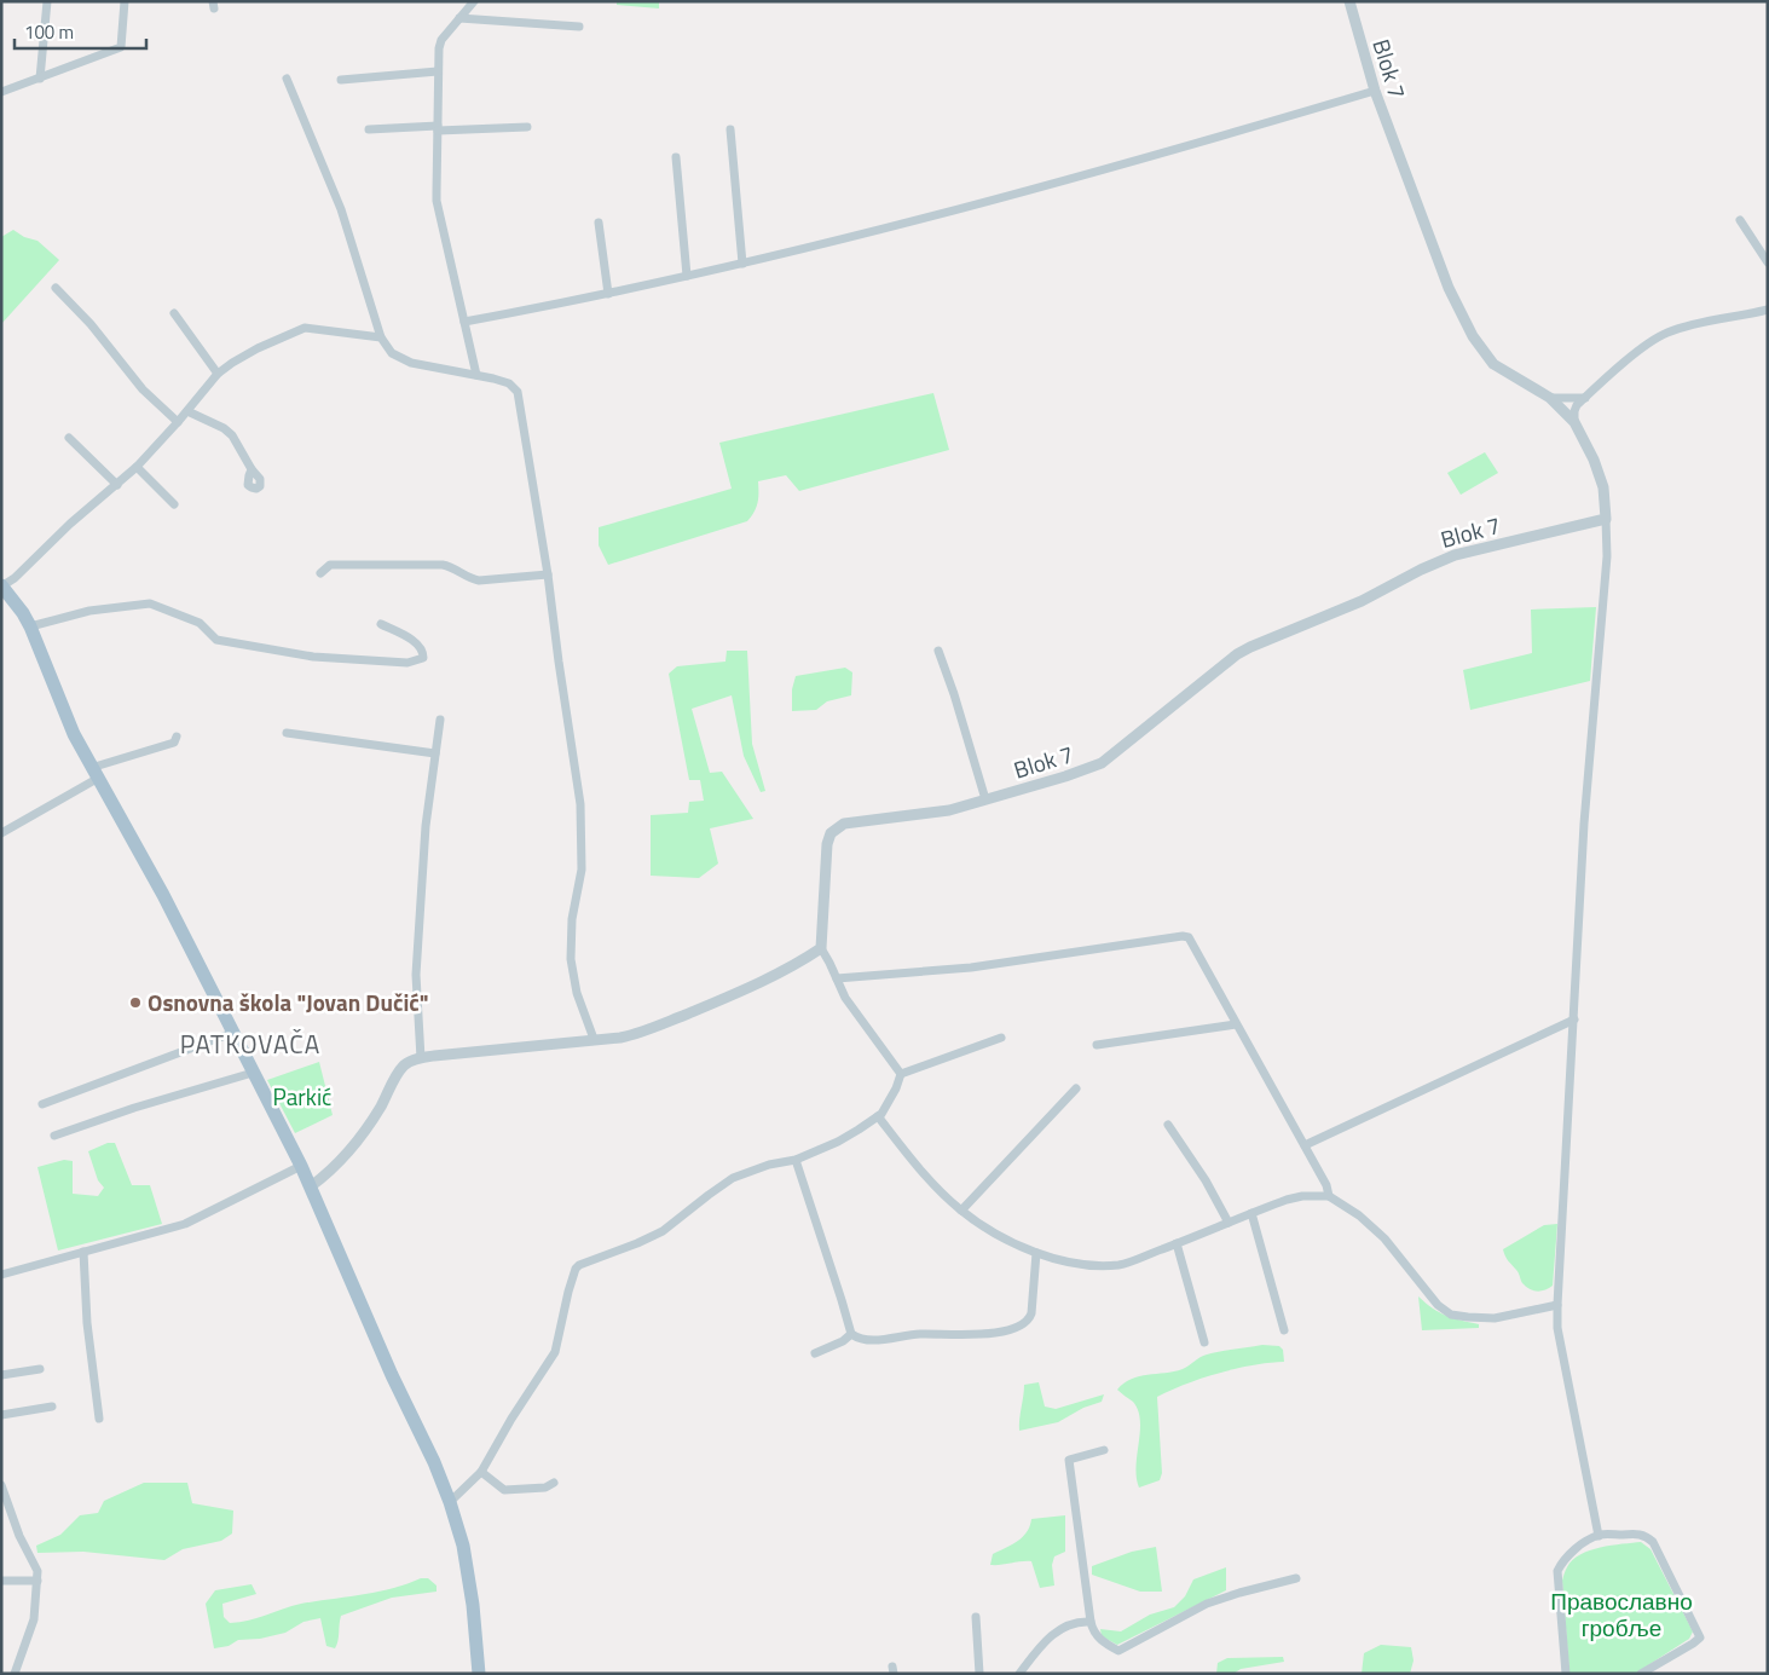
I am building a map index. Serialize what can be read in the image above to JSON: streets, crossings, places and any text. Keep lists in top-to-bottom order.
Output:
{
  "streets": {
    "street": ["Blok 7"]
  },
  "districts": ["PATKOVAČA"],
  "parks": ["Parkić", "Православно гробље"],
  "places": ["Osnovna škola \"Jovan Dučić\""],
  "scale_bar": "100 m"
}
